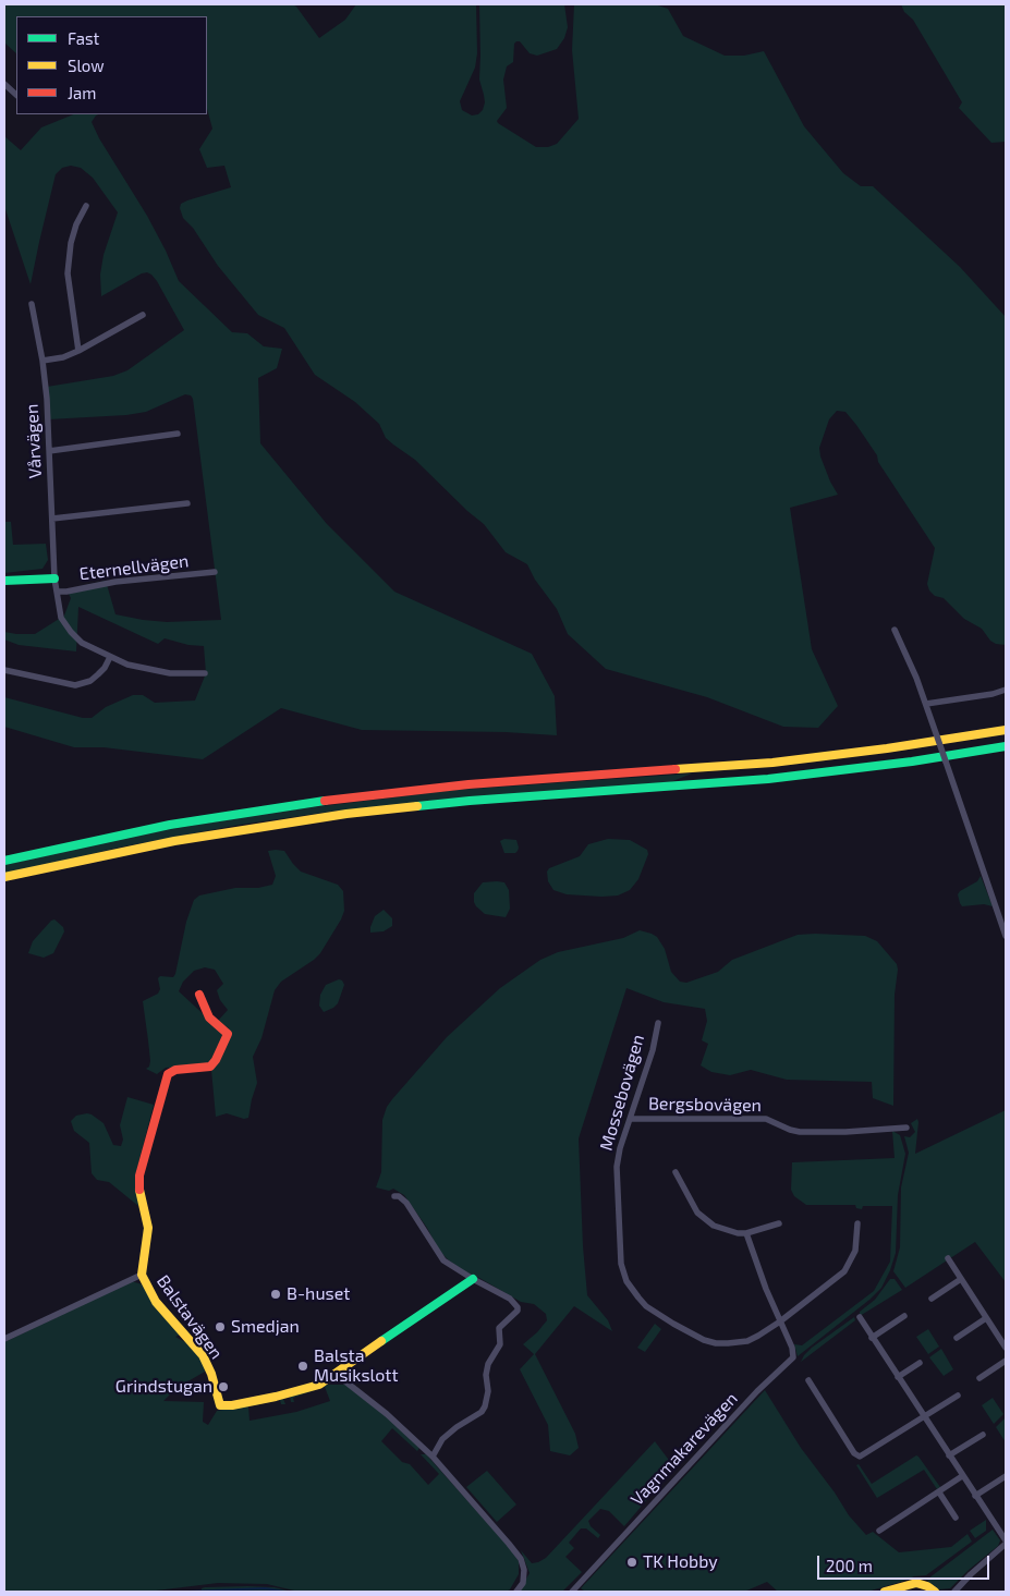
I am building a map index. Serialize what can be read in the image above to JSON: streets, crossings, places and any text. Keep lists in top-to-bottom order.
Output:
{
  "streets": {
    "main road": ["Balstavägen"],
    "street": [
      "Vårvägen",
      "Eternellvägen",
      "Mossebovägen",
      "Bergsbovägen",
      "Vagnmakarevägen"
    ]
  },
  "crossings": [
    ["Vårvägen", "Eternellvägen"],
    ["Mossebovägen", "Bergsbovägen"],
    ["Mossebovägen", "Vagnmakarevägen"]
  ],
  "places": [
    "B-huset",
    "Smedjan",
    "Balsta Musikslott",
    "Grindstugan",
    "TK Hobby"
  ],
  "legend": ["Fast", "Slow", "Jam"],
  "scale_bar": "200 m"
}
